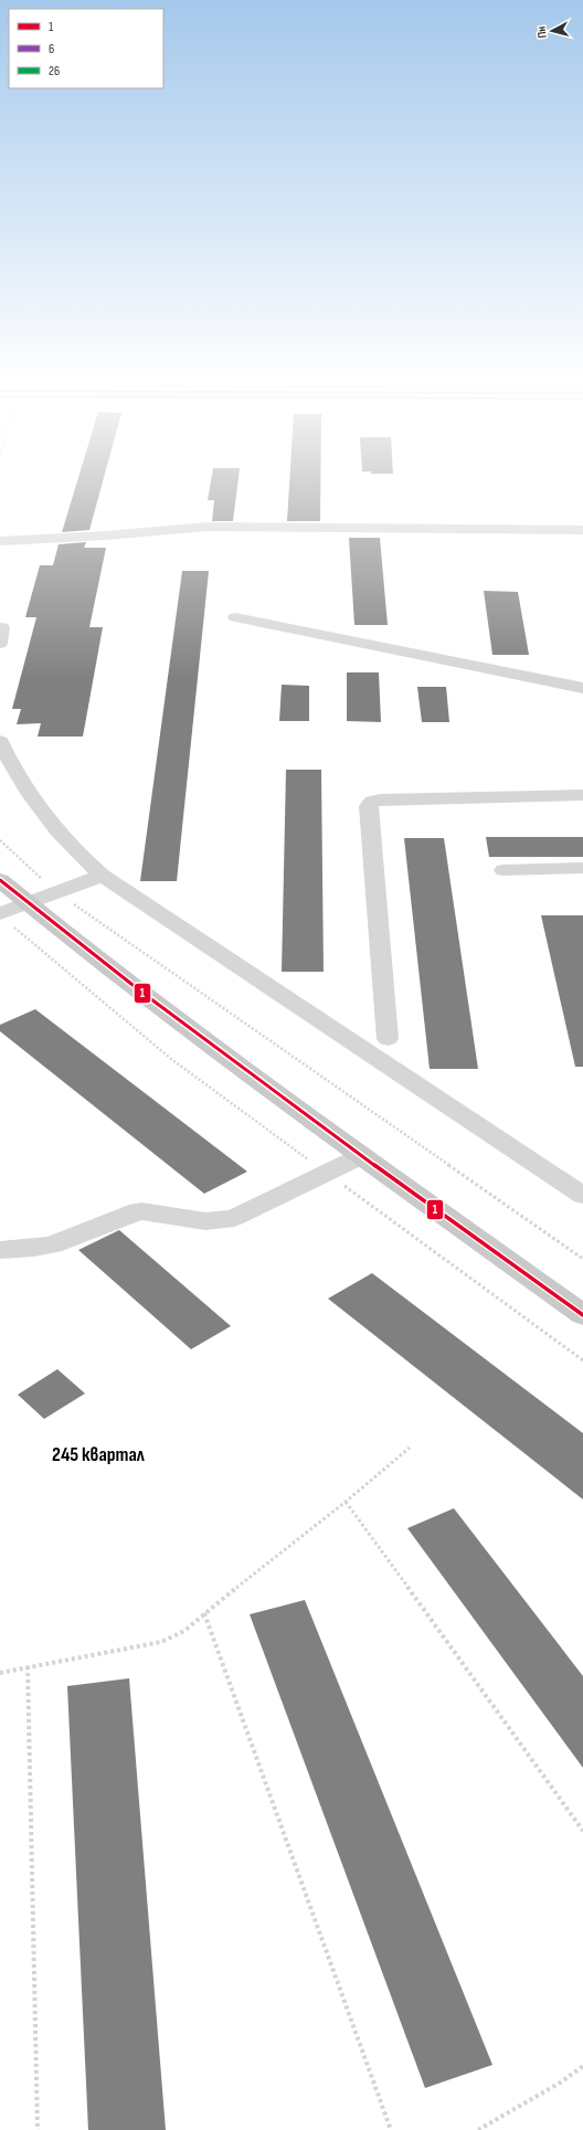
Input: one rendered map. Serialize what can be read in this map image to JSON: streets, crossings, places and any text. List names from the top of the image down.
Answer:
{
  "districts": ["245 квартал"],
  "lines": ["transit line 1"],
  "legend": ["1", "6", "26"],
  "north": "left"
}
